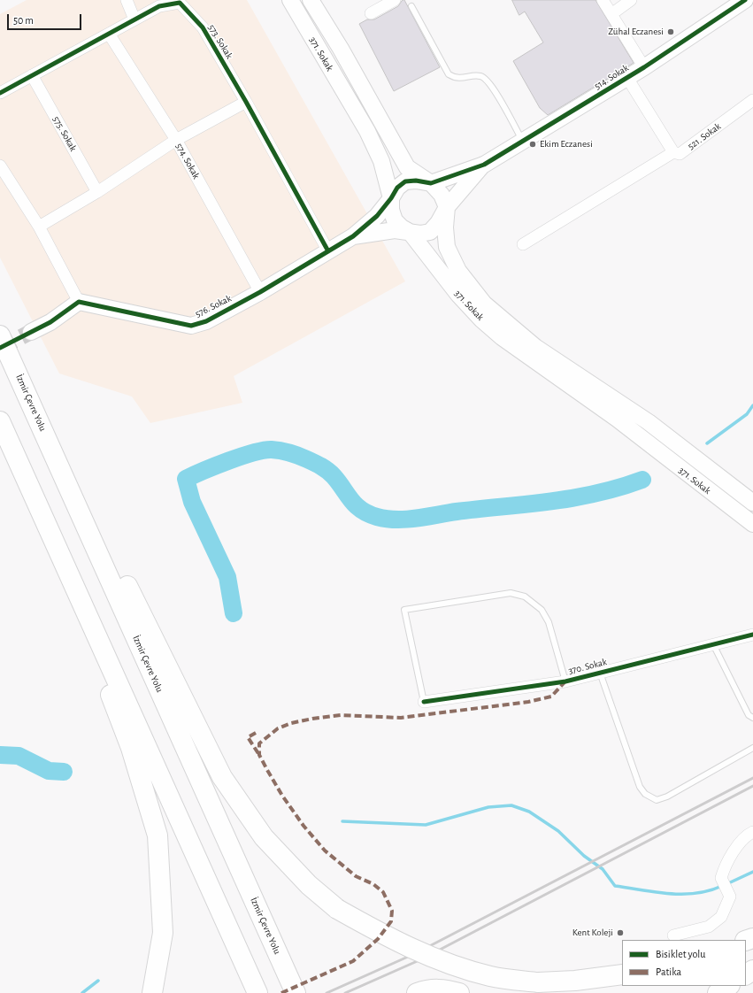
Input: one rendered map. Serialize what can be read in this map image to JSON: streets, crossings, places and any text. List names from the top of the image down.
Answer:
{
  "streets": {
    "highway": ["İzmir Çevre Yolu"],
    "main road": ["371. Sokak", "514. Sokak", "576. Sokak"],
    "street": [
      "573. Sokak",
      "575. Sokak",
      "521. Sokak",
      "574. Sokak",
      "370. Sokak"
    ]
  },
  "crossings": [
    ["573. Sokak", "575. Sokak"],
    ["573. Sokak", "574. Sokak"],
    ["573. Sokak", "576. Sokak"],
    ["574. Sokak", "576. Sokak"]
  ],
  "places": ["Zühal Eczanesi", "Ekim Eczanesi", "Kent Koleji"],
  "legend": ["Bisiklet yolu", "Patika"],
  "scale_bar": "50 m"
}
